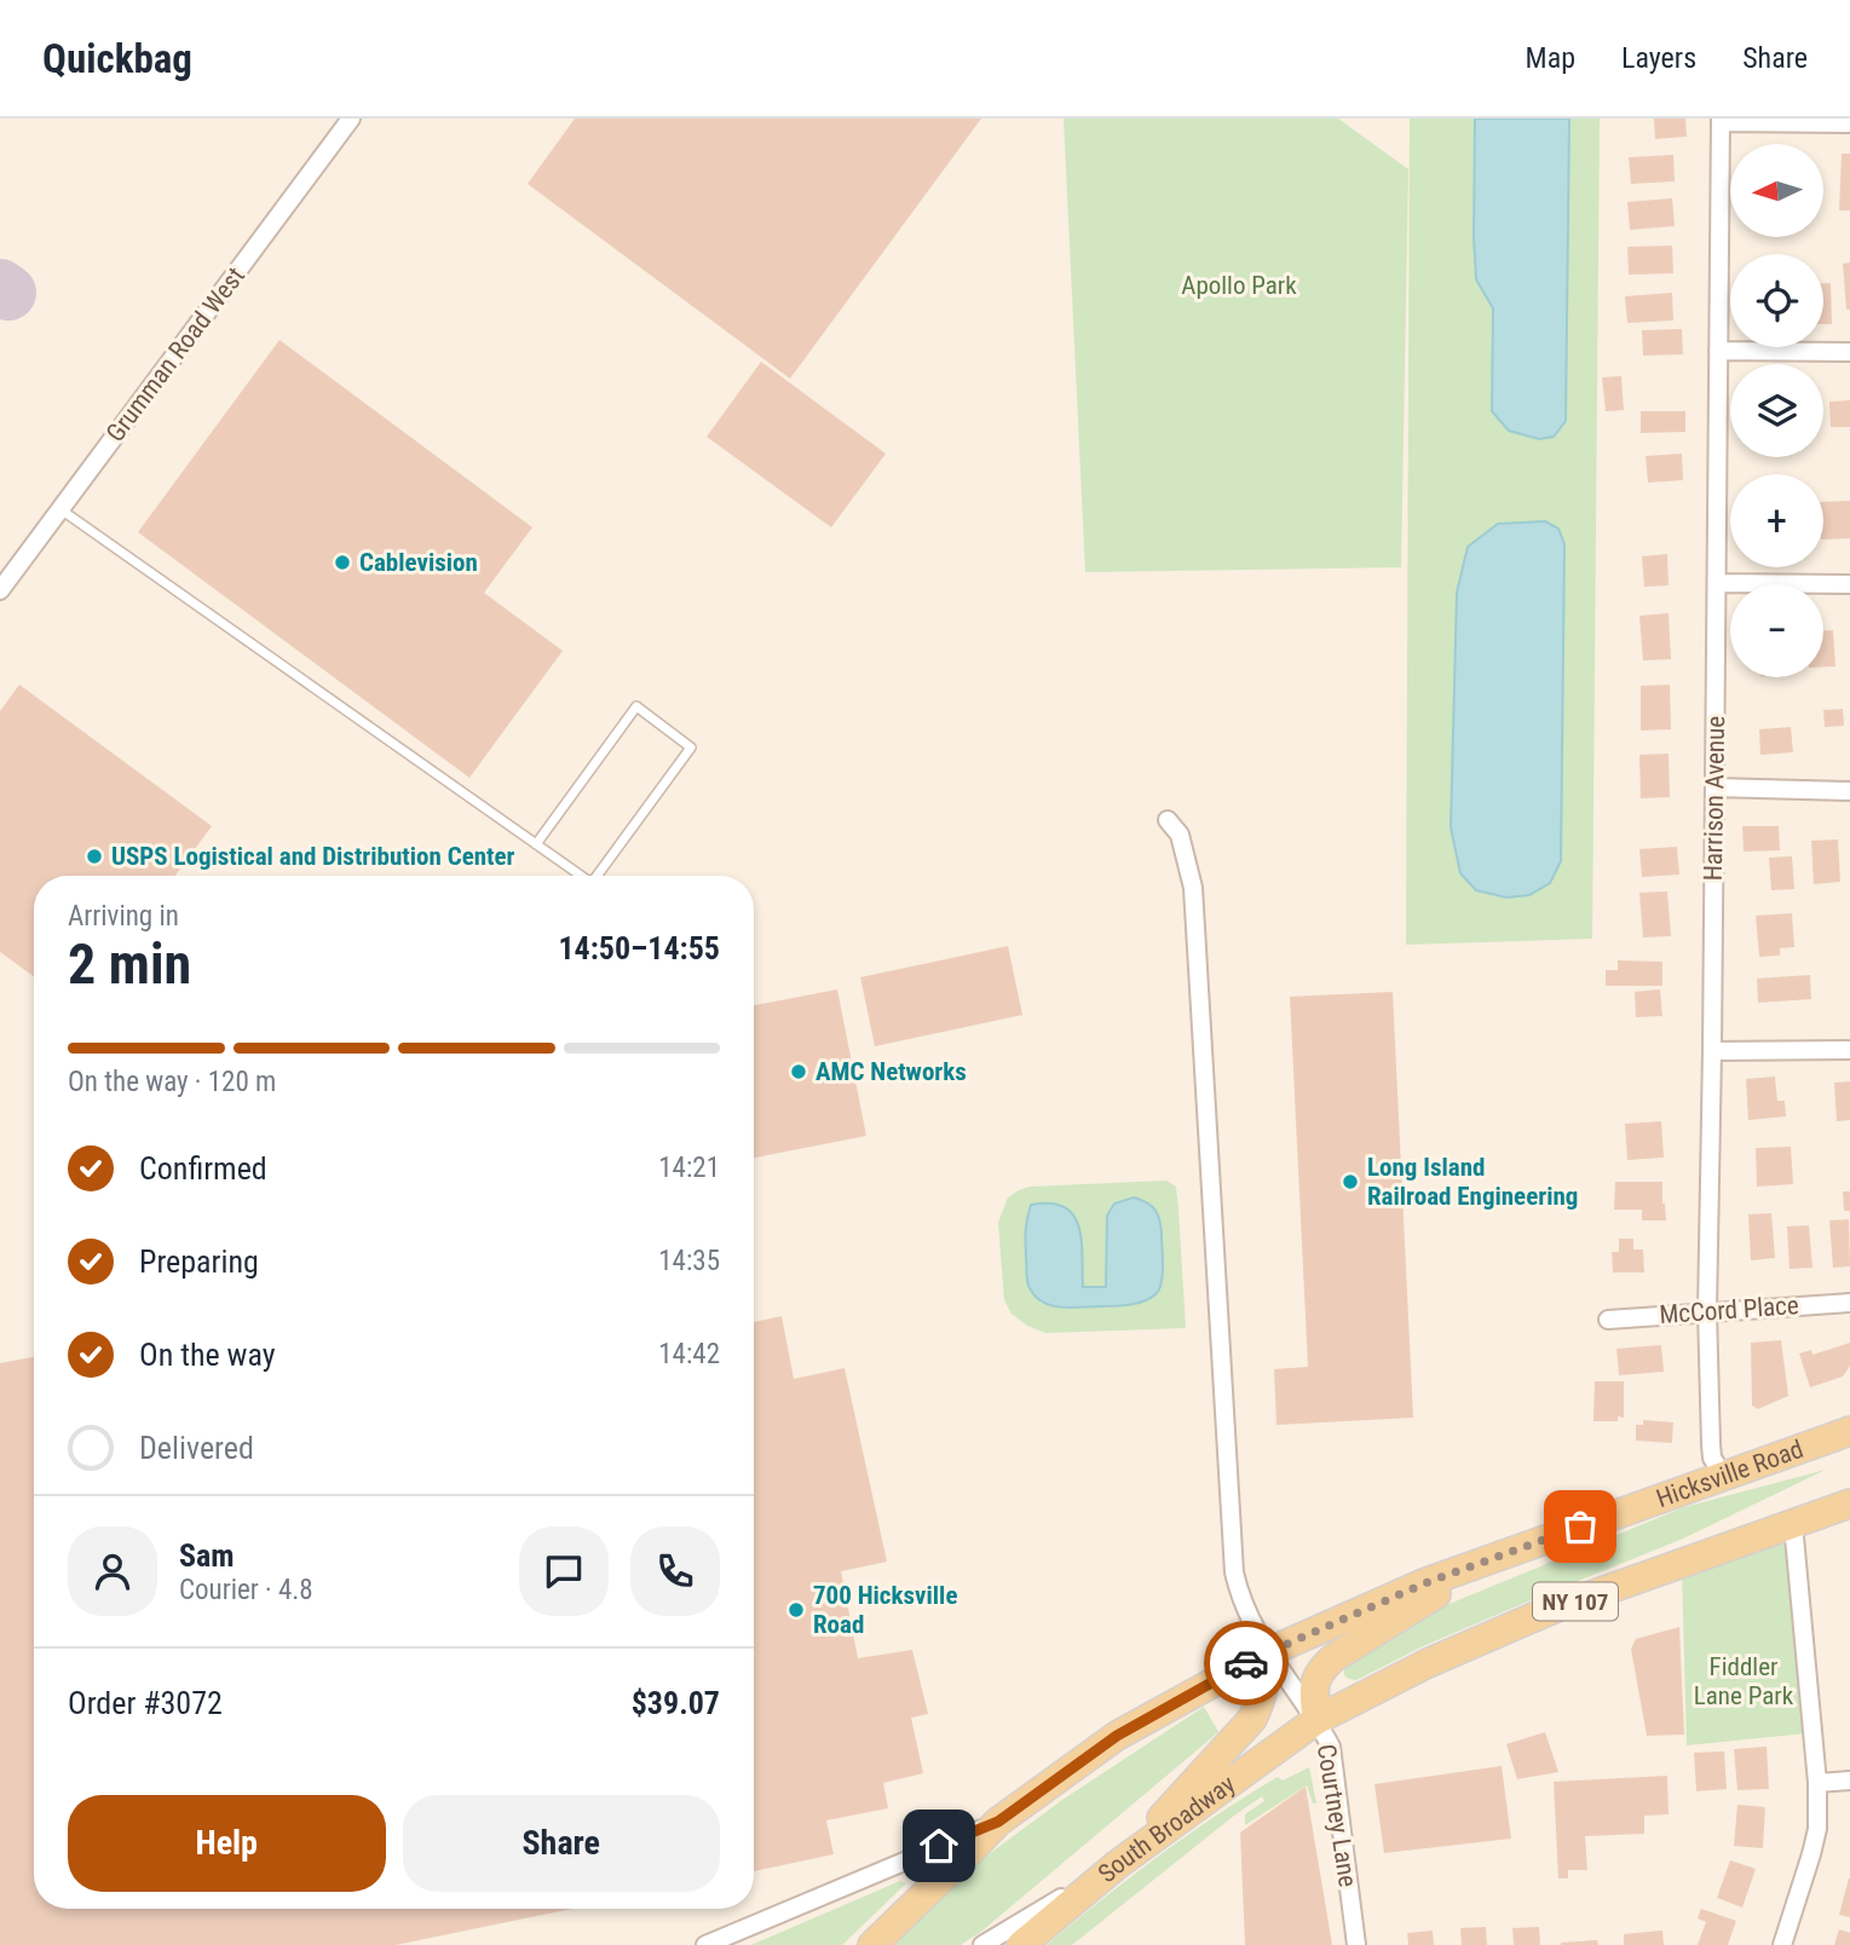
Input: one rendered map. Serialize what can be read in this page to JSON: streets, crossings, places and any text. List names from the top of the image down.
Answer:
{
  "streets": {
    "main road": ["Hicksville Road", "NY 107", "South Broadway"],
    "street": [
      "Grumman Road West",
      "Harrison Avenue",
      "McCord Place",
      "Courtney Lane"
    ]
  },
  "crossings": [
    ["Harrison Avenue", "McCord Place"],
    ["Harrison Avenue", "Hicksville Road"],
    ["Hicksville Road", "Courtney Lane"],
    ["NY 107", "Courtney Lane"],
    ["NY 107", "South Broadway"],
    ["Courtney Lane", "South Broadway"]
  ],
  "parks": ["Apollo Park", "Fiddler Lane Park"],
  "places": [
    "Cablevision",
    "USPS Logistical and Distribution Center",
    "AMC Networks",
    "Long Island Railroad Engineering",
    "700 Hicksville Road"
  ],
  "north": "left",
  "page": {
    "header": "Quickbag",
    "nav": ["Map", "Layers", "Share"],
    "map_buttons": ["+", "−"],
    "heading": ["2 min", "Arriving in", "14:50–14:55"],
    "panel": [
      "Sam",
      "Courier · 4.8",
      "Order #3072",
      "$39.07"
    ],
    "bar": "On the way · 120 m",
    "list": [
      ["Confirmed", "14:21"],
      ["Preparing", "14:35"],
      ["On the way", "14:42"],
      "Delivered"
    ],
    "buttons": ["Help", "Share"]
  }
}
